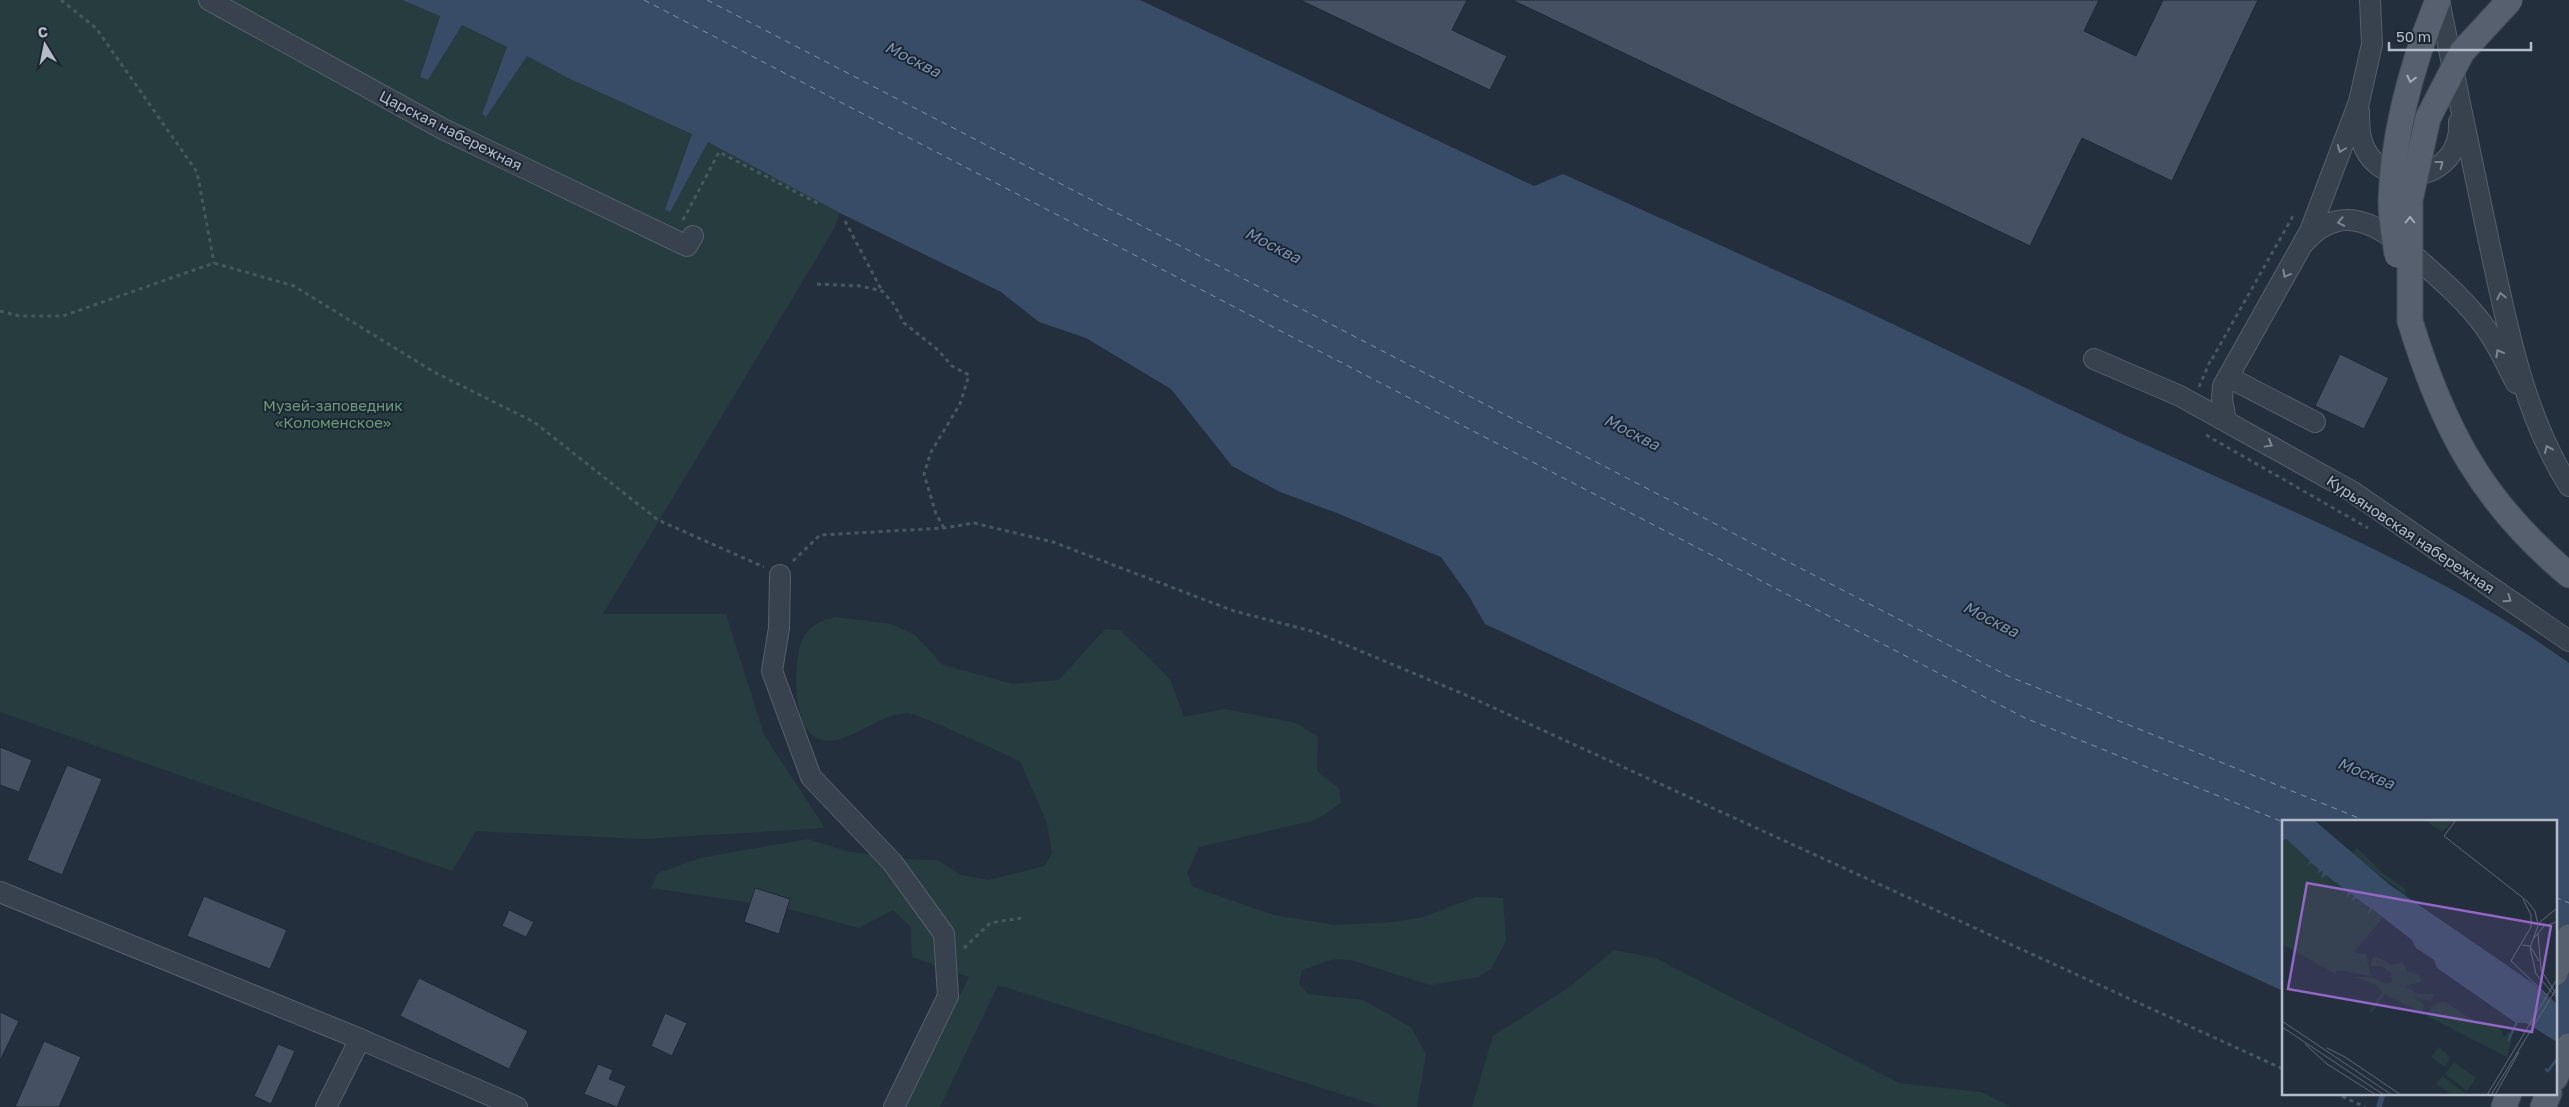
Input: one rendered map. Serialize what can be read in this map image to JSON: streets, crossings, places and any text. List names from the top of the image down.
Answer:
{
  "streets": {
    "street": ["Царская набережная", "Курьяновская набережная"]
  },
  "one_way": ["Курьяновская набережная"],
  "water": ["Москва"],
  "parks": ["Музей-заповедник «Коломенское»"],
  "scale_bar": "50 m",
  "north": "top"
}
